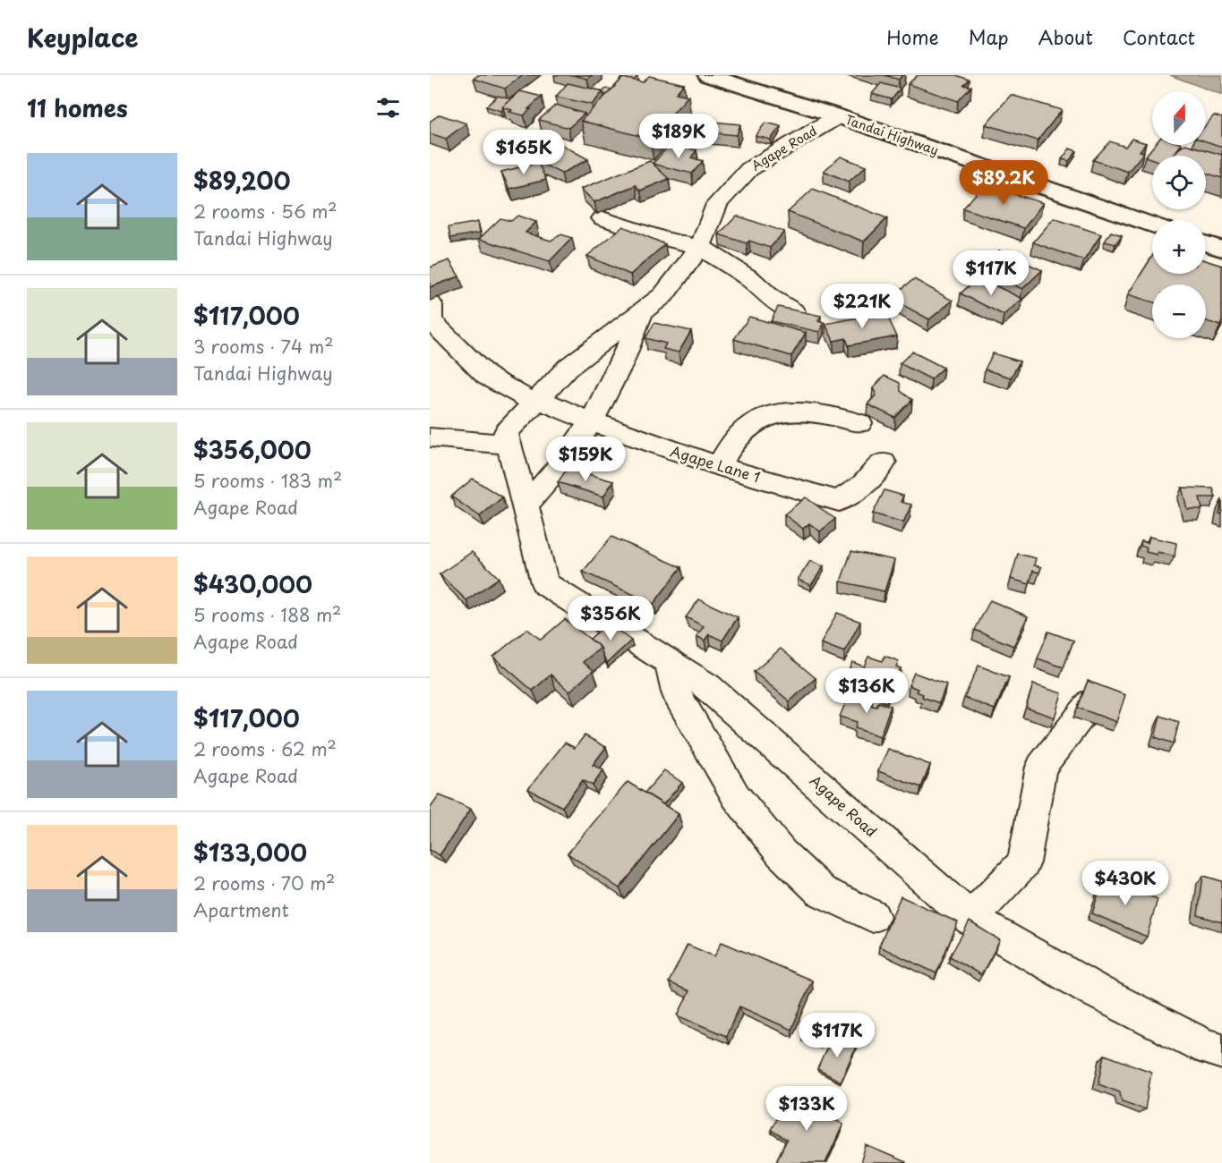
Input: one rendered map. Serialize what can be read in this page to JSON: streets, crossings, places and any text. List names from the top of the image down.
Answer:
{
  "streets": {
    "main road": ["Tandai Highway"],
    "street": ["Agape Road", "Agape Lane 1"]
  },
  "crossings": [
    ["Tandai Highway", "Agape Road"],
    ["Agape Road", "Agape Lane 1"]
  ],
  "north": "top",
  "page": {
    "header": "Keyplace",
    "nav": [
      "Home",
      "Map",
      "About",
      "Contact"
    ],
    "heading": "11 homes",
    "map_buttons": ["+", "−"],
    "price": [
      "$189K",
      "$165K",
      "$89.2K",
      "$117K",
      "$221K",
      "$159K",
      "$356K",
      "$136K",
      "$430K",
      "$117K",
      "$133K"
    ],
    "list": [
      {
        "name": "$89,200",
        "note": "2 rooms · 56 m² · Tandai Highway"
      },
      {
        "name": "$117,000",
        "note": "3 rooms · 74 m² · Tandai Highway"
      },
      {
        "name": "$356,000",
        "note": "5 rooms · 183 m² · Agape Road"
      },
      {
        "name": "$430,000",
        "note": "5 rooms · 188 m² · Agape Road"
      },
      {
        "name": "$117,000",
        "note": "2 rooms · 62 m² · Agape Road"
      },
      {
        "name": "$133,000",
        "note": "2 rooms · 70 m² · Apartment"
      }
    ]
  }
}
